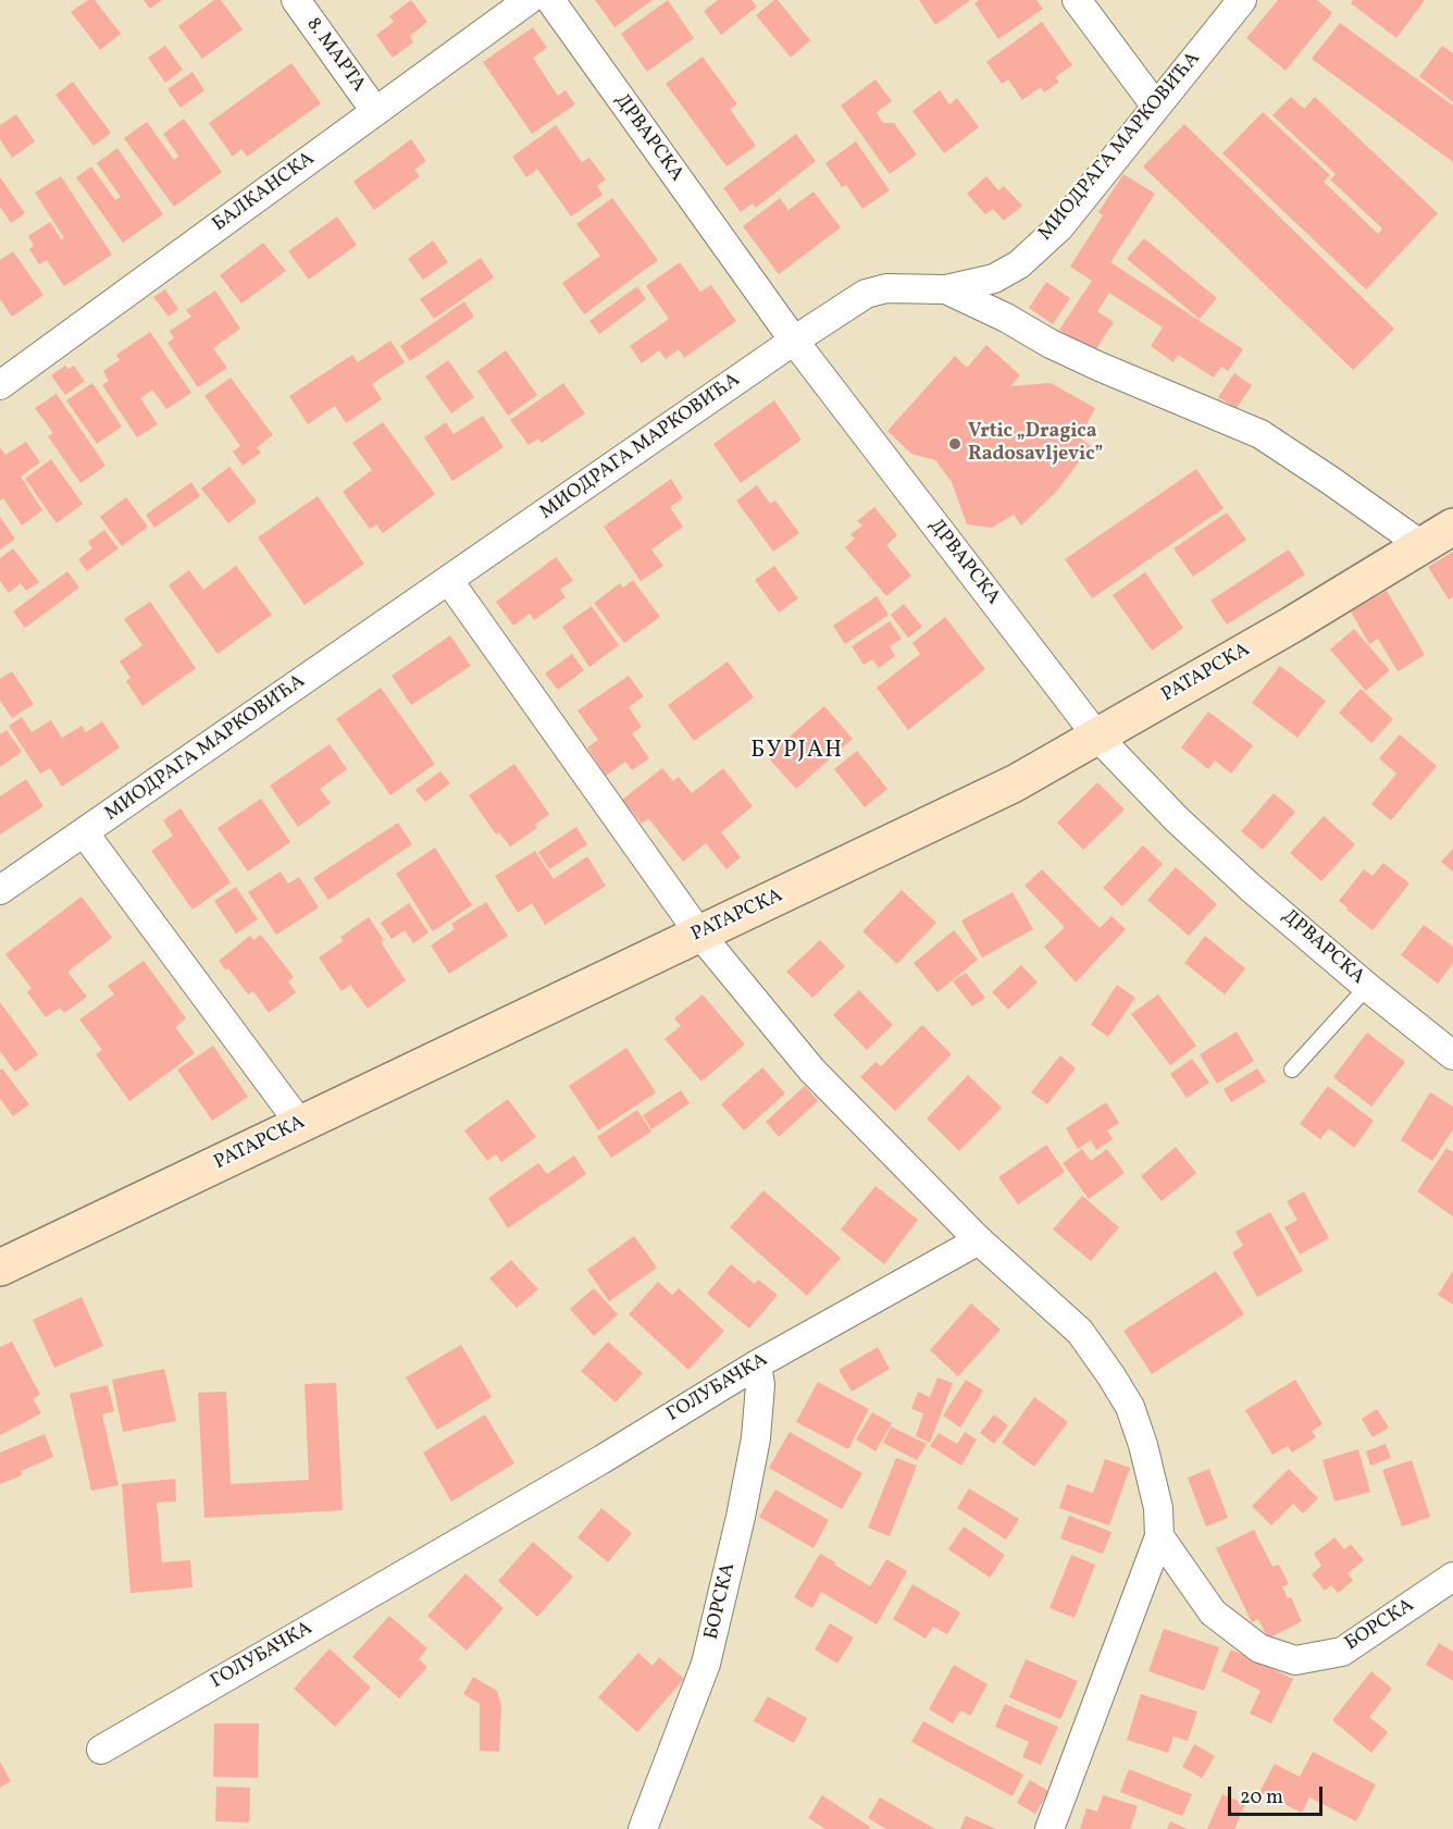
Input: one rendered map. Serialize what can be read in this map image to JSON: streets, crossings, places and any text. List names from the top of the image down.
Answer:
{
  "streets": {
    "street": [
      "8. МАРТА",
      "ДРВАРСКА",
      "МИОДРАГА МАРКОВИЋА",
      "БАЛКАНСКА",
      "РАТАРСКА",
      "ГОЛУБАЧКА",
      "БОРСКА"
    ]
  },
  "crossings": [
    ["8. МАРТА", "БАЛКАНСКА"],
    ["ДРВАРСКА", "МИОДРАГА МАРКОВИЋА"],
    ["ДРВАРСКА", "РАТАРСКА"],
    ["ГОЛУБАЧКА", "БОРСКА"]
  ],
  "districts": ["БУРЈАН"],
  "places": ["Vrtic „Dragica Radosavljevic”"],
  "scale_bar": "20 m"
}
